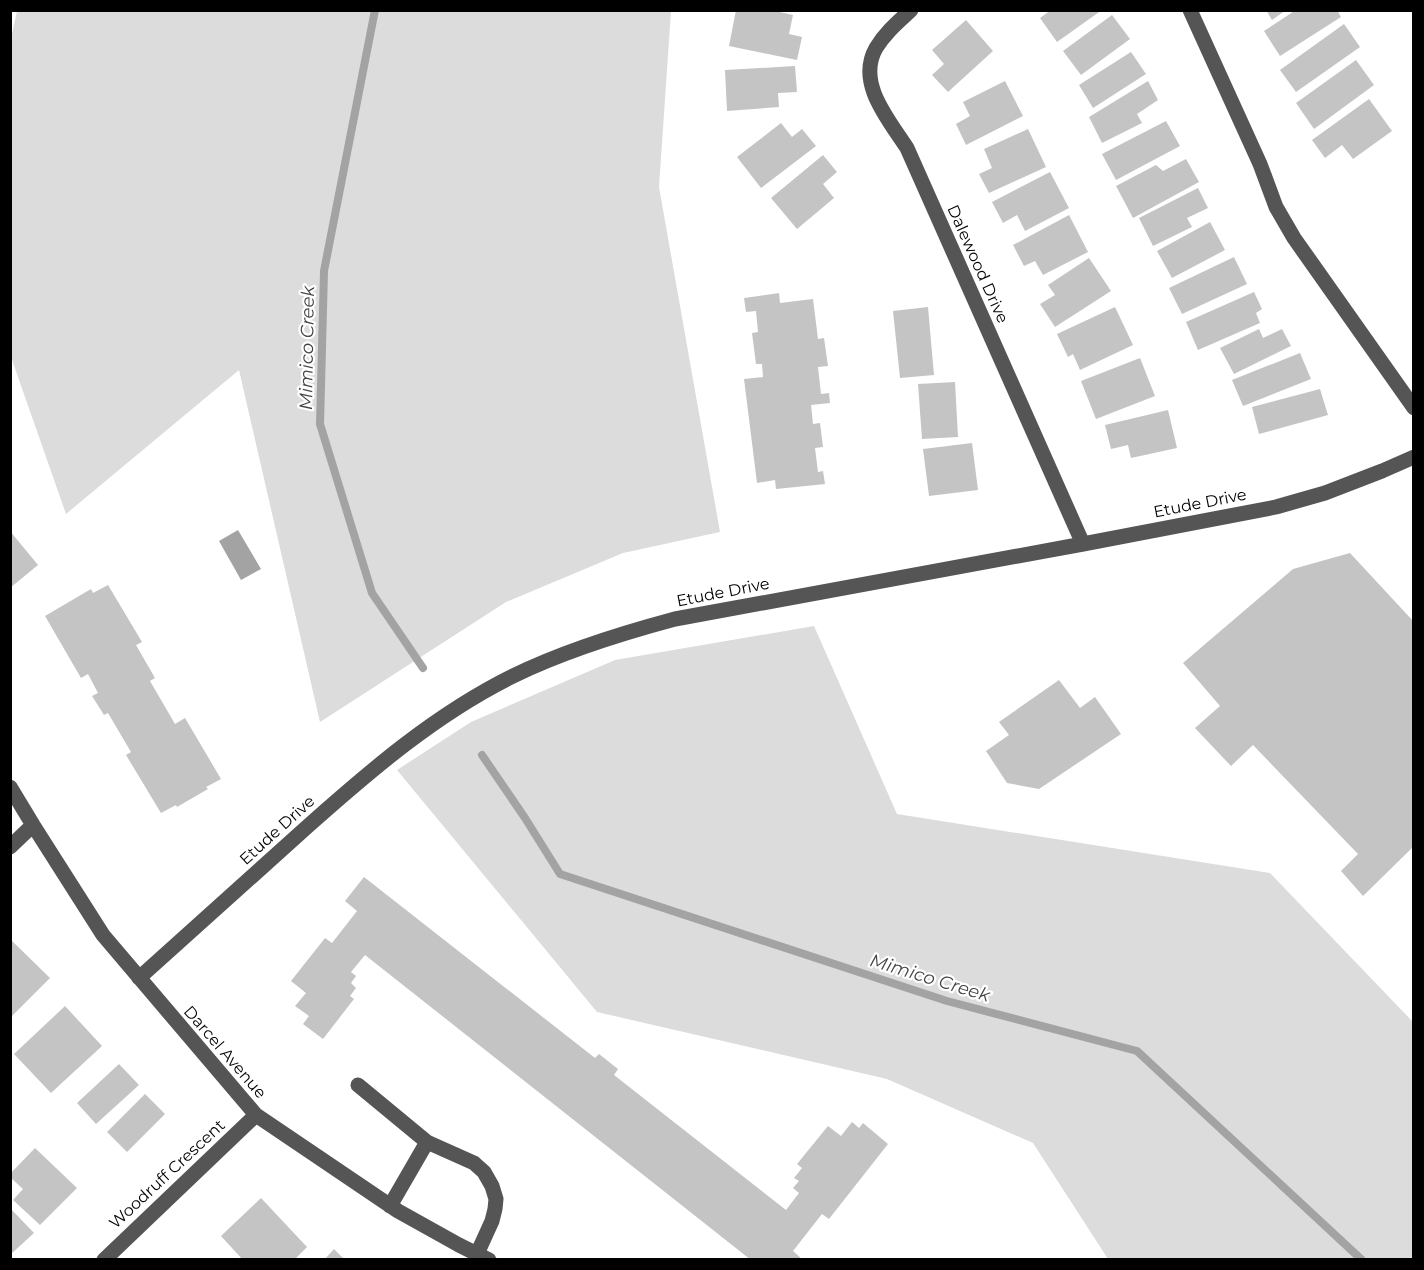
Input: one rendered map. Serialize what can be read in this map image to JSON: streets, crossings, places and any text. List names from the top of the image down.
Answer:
{
  "streets": {
    "street": [
      "Dalewood Drive",
      "Etude Drive",
      "Darcel Avenue",
      "Woodruff Crescent"
    ]
  },
  "crossings": [
    ["Dalewood Drive", "Etude Drive"],
    ["Etude Drive", "Darcel Avenue"],
    ["Darcel Avenue", "Woodruff Crescent"]
  ],
  "water": ["Mimico Creek"]
}
